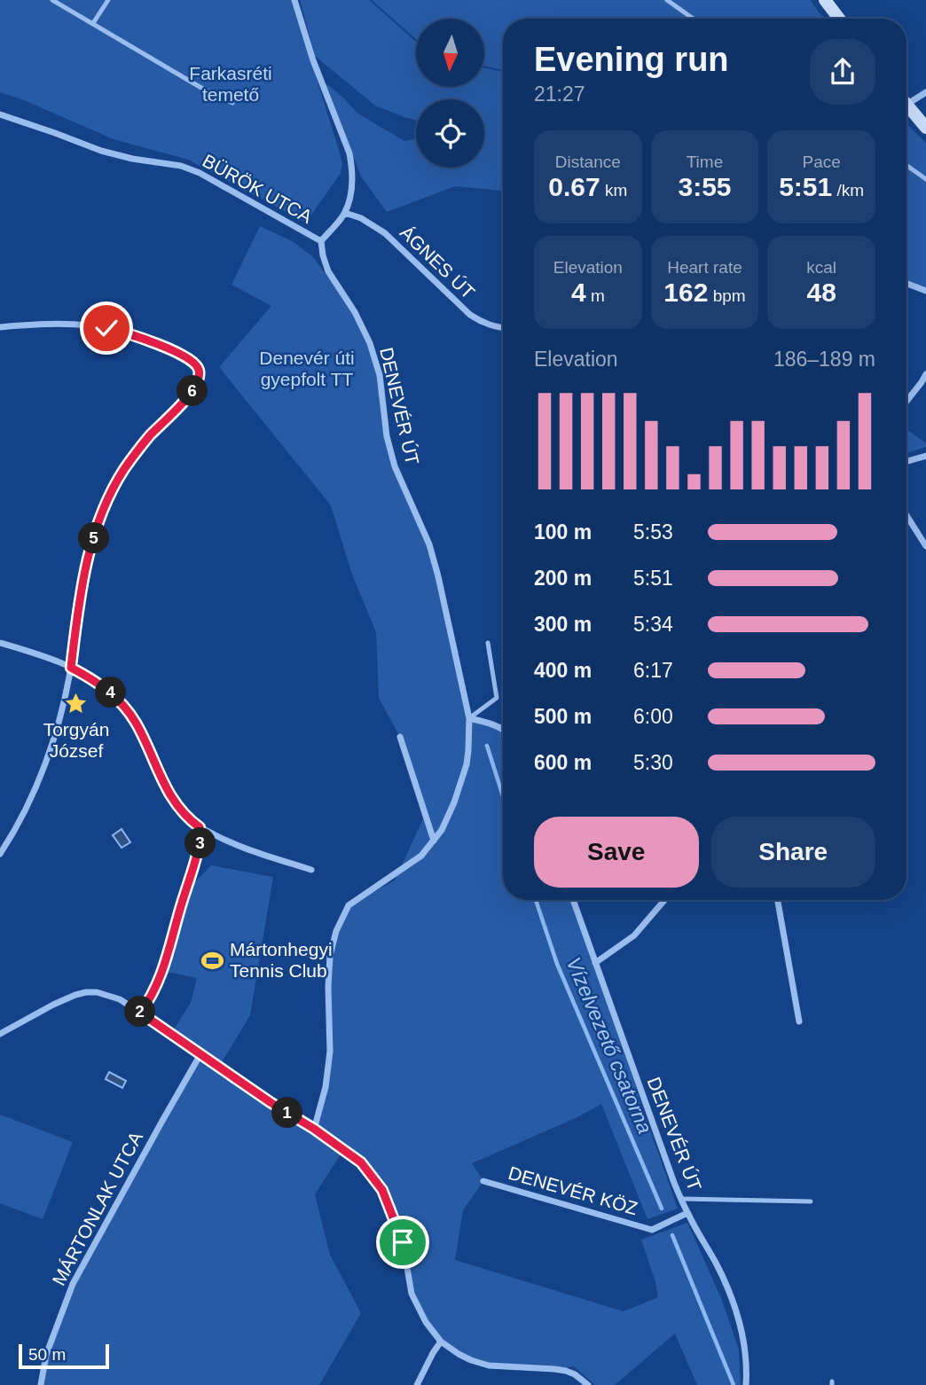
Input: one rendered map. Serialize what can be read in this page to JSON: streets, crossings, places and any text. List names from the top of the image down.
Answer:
{
  "streets": {
    "street": [
      "BÜRÖK UTCA",
      "ÁGNES ÚT",
      "DENEVÉR ÚT",
      "DENEVÉR KÖZ",
      "MÁRTONLAK UTCA"
    ]
  },
  "crossings": [
    ["BÜRÖK UTCA", "DENEVÉR ÚT"],
    ["DENEVÉR ÚT", "DENEVÉR KÖZ"]
  ],
  "water": ["Vízelvezető csatorna"],
  "parks": ["Farkasréti temető", "Denevér úti gyepfolt TT"],
  "places": {
    "place": ["Torgyán József"],
    "sports": ["Mártonhegyi Tennis Club"]
  },
  "scale_bar": "50 m",
  "north": "bottom",
  "page": {
    "heading": ["Evening run", "21:27"],
    "stats": [
      ["Distance", "0.67 km"],
      ["Time", "3:55"],
      ["Pace", "5:51 /km"],
      ["Elevation", "4 m"],
      ["Heart rate", "162 bpm"],
      ["kcal", "48"]
    ],
    "chart": ["Elevation", "186–189 m"],
    "pins": [
      "6",
      "5",
      "4",
      "3",
      "2",
      "1"
    ],
    "list": [
      {
        "name": "100 m",
        "note": "5:53"
      },
      {
        "name": "200 m",
        "note": "5:51"
      },
      {
        "name": "300 m",
        "note": "5:34"
      },
      {
        "name": "400 m",
        "note": "6:17"
      },
      {
        "name": "500 m",
        "note": "6:00"
      },
      {
        "name": "600 m",
        "note": "5:30"
      }
    ],
    "buttons": ["Save", "Share"],
    "scale": "50 m"
  }
}
